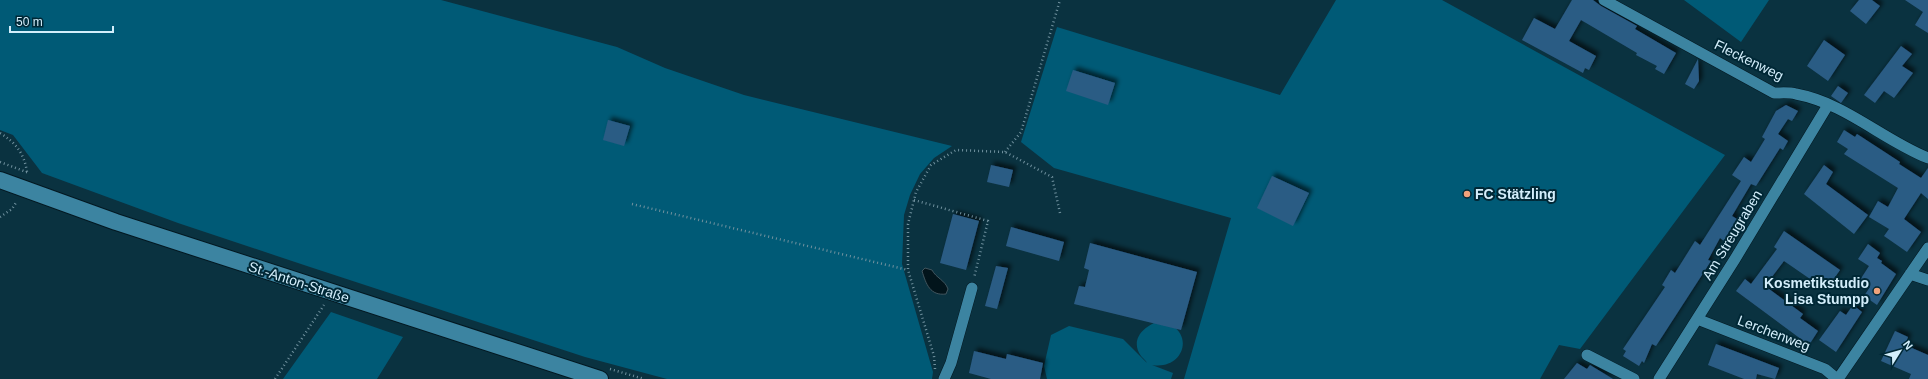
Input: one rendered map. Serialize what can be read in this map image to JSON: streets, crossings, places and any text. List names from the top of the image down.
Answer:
{
  "streets": {
    "street": [
      "Fleckenweg",
      "Am Streugraben",
      "St.-Anton-Straße",
      "Lerchenweg"
    ]
  },
  "crossings": [
    ["Fleckenweg", "Am Streugraben"],
    ["Am Streugraben", "Lerchenweg"]
  ],
  "places": ["FC Stätzling", "Kosmetikstudio Lisa Stumpp"],
  "scale_bar": "50 m",
  "north": "top right"
}
